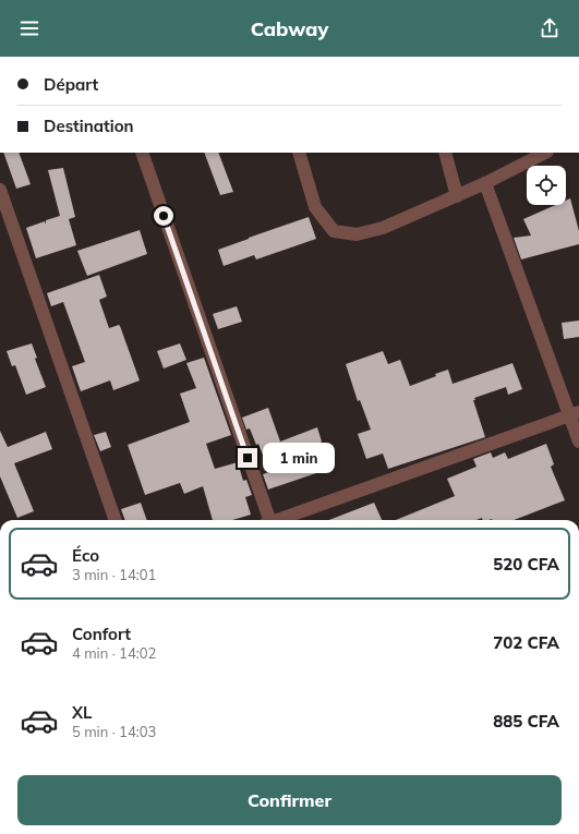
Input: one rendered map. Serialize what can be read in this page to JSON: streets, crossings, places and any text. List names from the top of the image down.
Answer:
{
  "page": {
    "header": "Cabway",
    "banner": ["Départ", "Destination"],
    "bubble": "1 min",
    "list": [
      {
        "name": "Éco",
        "note": "3 min · 14:01",
        "value": "520 CFA"
      },
      {
        "name": "Confort",
        "note": "4 min · 14:02",
        "value": "702 CFA"
      },
      {
        "name": "XL",
        "note": "5 min · 14:03",
        "value": "885 CFA"
      }
    ],
    "buttons": "Confirmer"
  }
}
